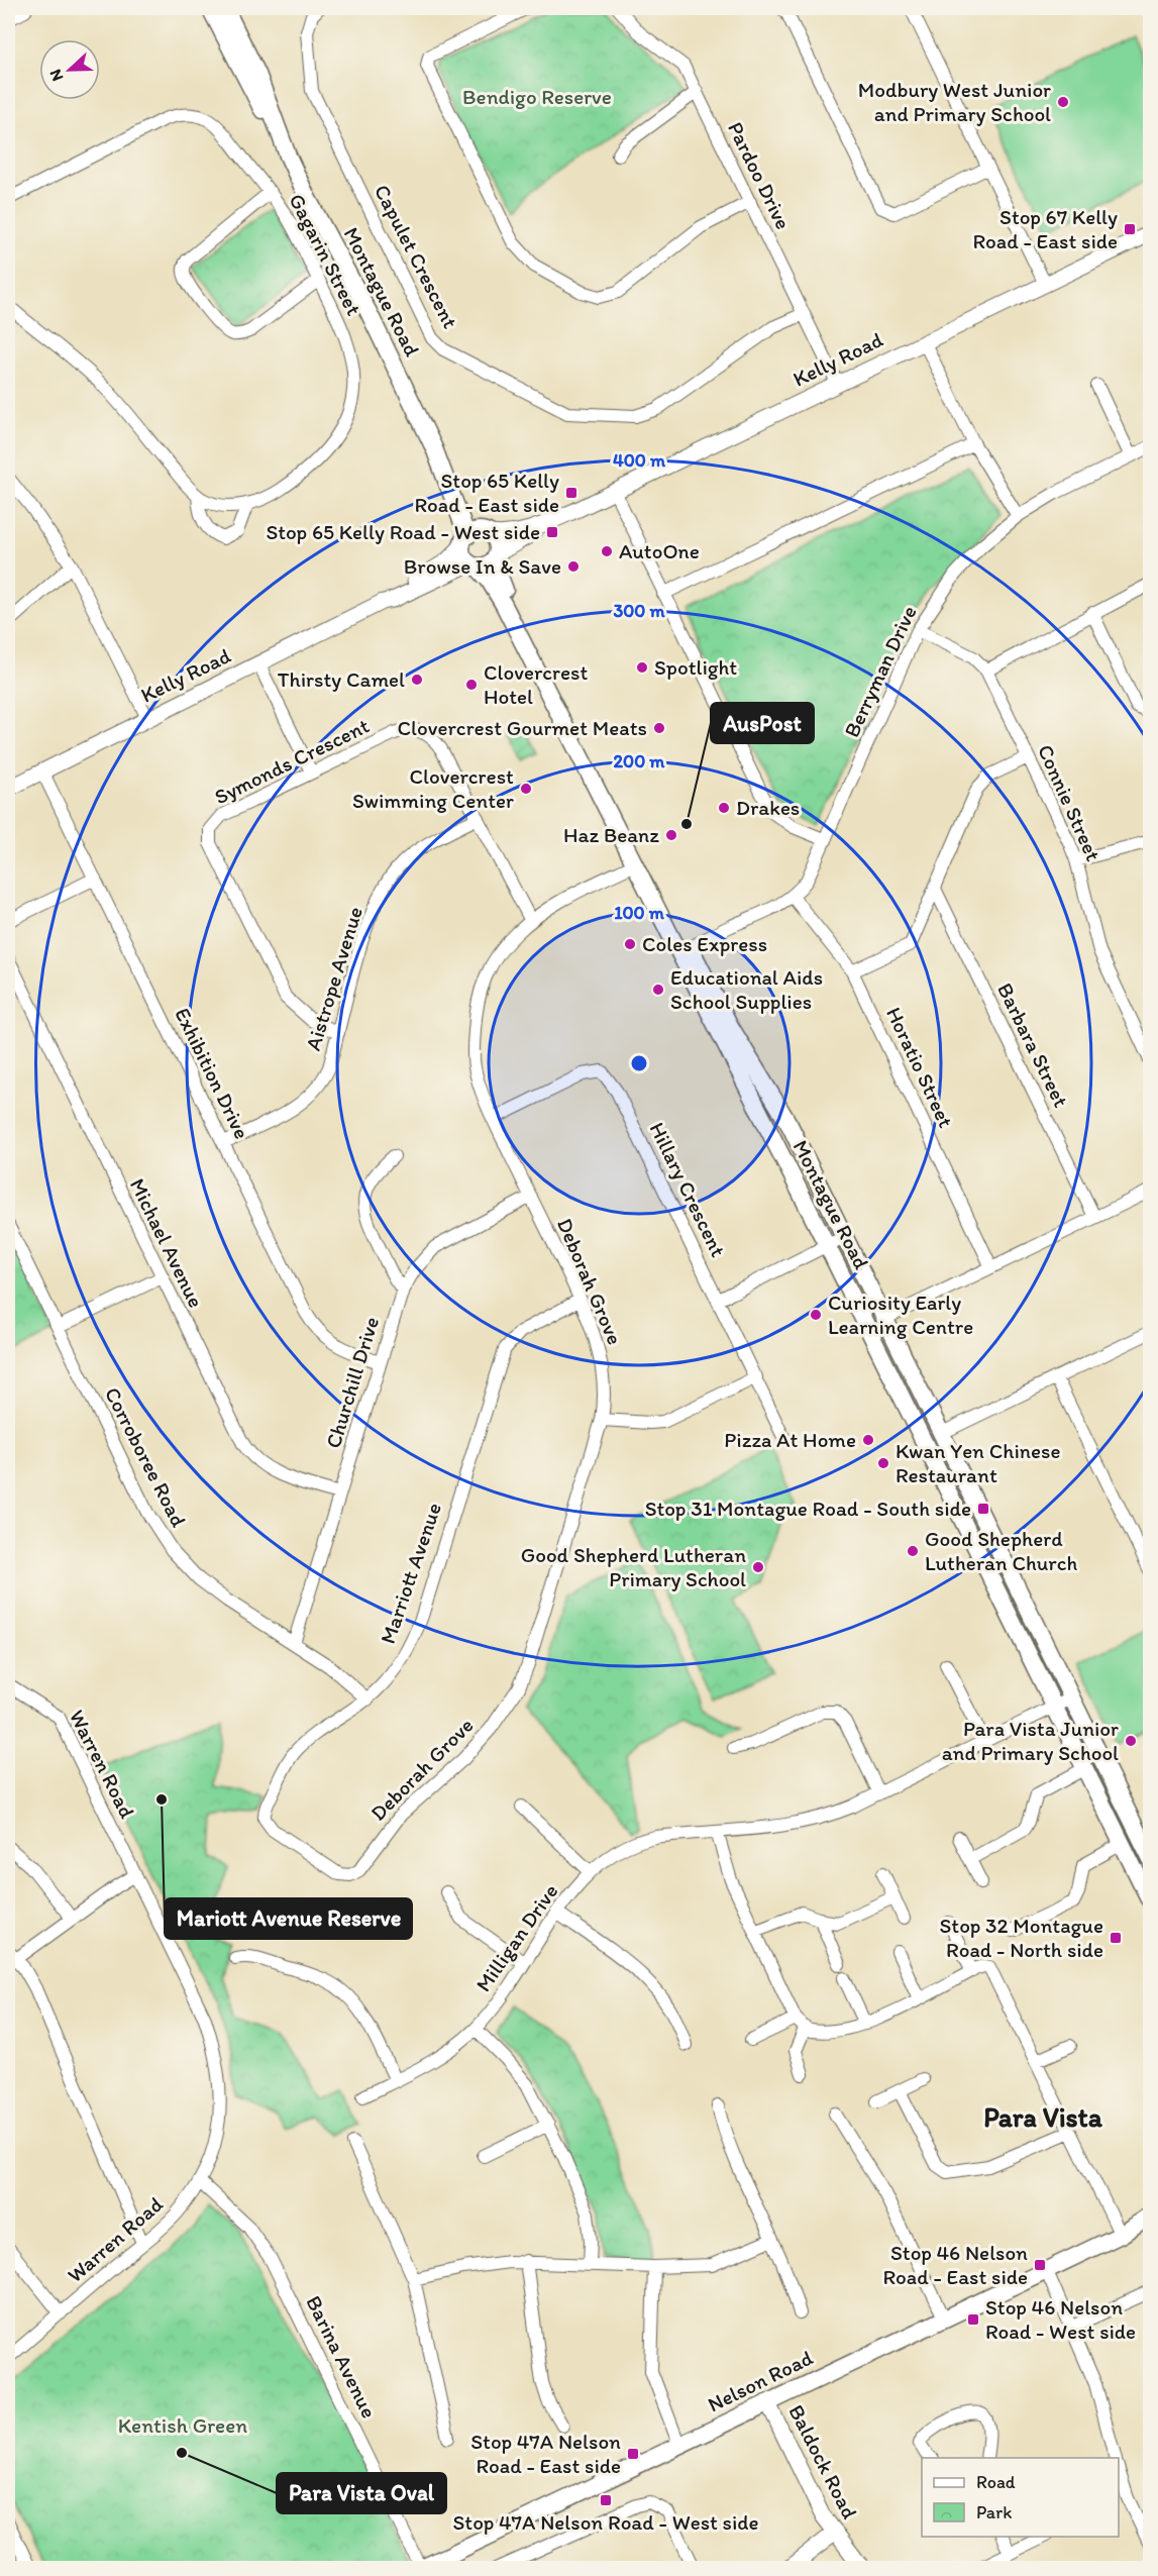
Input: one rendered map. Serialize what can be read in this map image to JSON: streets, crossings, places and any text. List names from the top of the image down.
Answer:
{
  "streets": {
    "main road": ["Montague Road", "Nelson Road"],
    "street": [
      "Pardoo Drive",
      "Gagarin Street",
      "Capulet Crescent",
      "Kelly Road",
      "Berryman Drive",
      "Symonds Crescent",
      "Connie Street",
      "Aistrope Avenue",
      "Barbara Street",
      "Horatio Street",
      "Exhibition Drive",
      "Hillary Crescent",
      "Michael Avenue",
      "Deborah Grove",
      "Churchill Drive",
      "Corroboree Road",
      "Marriott Avenue",
      "Warren Road",
      "Milligan Drive",
      "Barina Avenue",
      "Baldock Road"
    ]
  },
  "crossings": [
    ["Pardoo Drive", "Capulet Crescent"],
    ["Pardoo Drive", "Kelly Road"],
    ["Montague Road", "Kelly Road"],
    ["Montague Road", "Berryman Drive"],
    ["Montague Road", "Deborah Grove"],
    ["Montague Road", "Milligan Drive"],
    ["Kelly Road", "Exhibition Drive"],
    ["Berryman Drive", "Connie Street"],
    ["Berryman Drive", "Horatio Street"],
    ["Symonds Crescent", "Aistrope Avenue"],
    ["Symonds Crescent", "Deborah Grove"],
    ["Aistrope Avenue", "Exhibition Drive"],
    ["Exhibition Drive", "Churchill Drive"],
    ["Hillary Crescent", "Deborah Grove"],
    ["Michael Avenue", "Churchill Drive"],
    ["Deborah Grove", "Churchill Drive"],
    ["Deborah Grove", "Marriott Avenue"],
    ["Churchill Drive", "Corroboree Road"],
    ["Corroboree Road", "Marriott Avenue"],
    ["Warren Road", "Barina Avenue"],
    ["Barina Avenue", "Nelson Road"],
    ["Nelson Road", "Baldock Road"]
  ],
  "districts": ["Para Vista"],
  "parks": ["Bendigo Reserve", "Kentish Green"],
  "places": {
    "other": [
      "Modbury West Junior and Primary School",
      "AutoOne",
      "Browse In & Save",
      "Spotlight",
      "Thirsty Camel",
      "Clovercrest Hotel",
      "Clovercrest Gourmet Meats",
      "Clovercrest Swimming Center",
      "Drakes",
      "AusPost",
      "Haz Beanz",
      "Coles Express",
      "Educational Aids School Supplies",
      "Curiosity Early Learning Centre",
      "Pizza At Home",
      "Kwan Yen Chinese Restaurant",
      "Good Shepherd Lutheran Church",
      "Good Shepherd Lutheran Primary School",
      "Para Vista Junior and Primary School",
      "Mariott Avenue Reserve",
      "Para Vista Oval"
    ],
    "transit": [
      "Stop 67 Kelly Road - East side",
      "Stop 65 Kelly Road - East side",
      "Stop 65 Kelly Road - West side",
      "Stop 31 Montague Road - South side",
      "Stop 32 Montague Road - North side",
      "Stop 46 Nelson Road - East side",
      "Stop 46 Nelson Road - West side",
      "Stop 47A Nelson Road - East side",
      "Stop 47A Nelson Road - West side"
    ]
  },
  "legend": ["Road", "Park"],
  "north": "left",
  "rings": [
    "400 m",
    "300 m",
    "200 m",
    "100 m"
  ]
}
